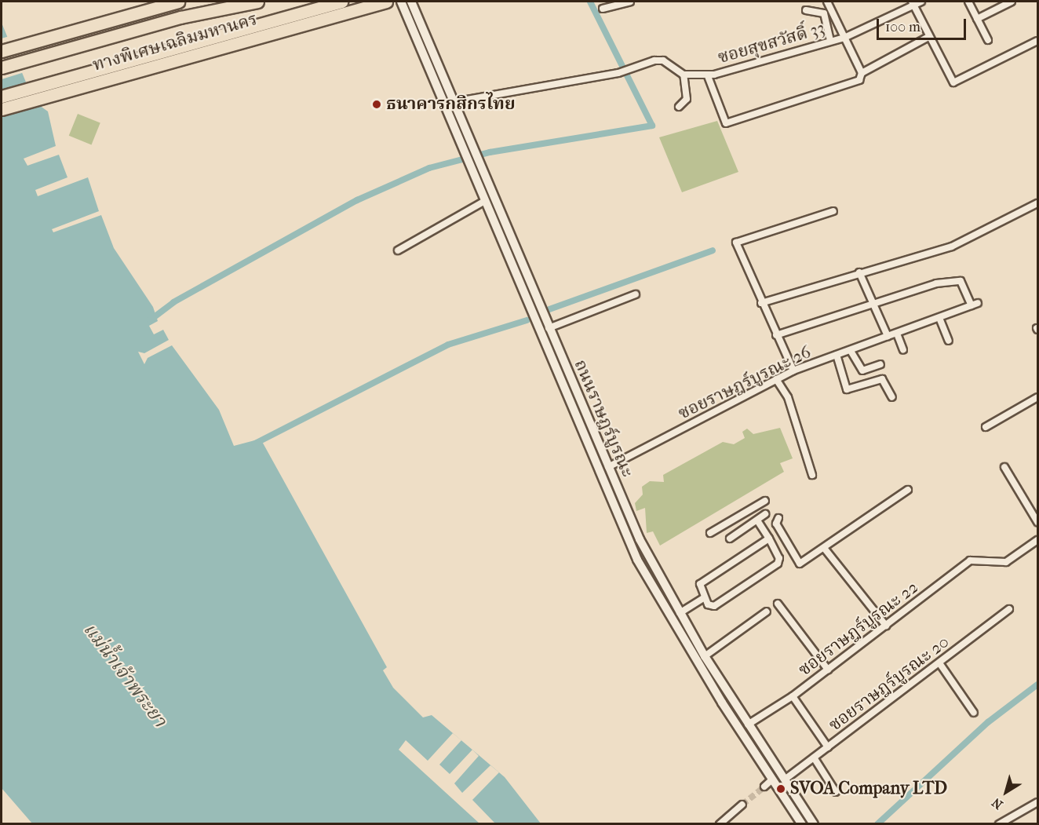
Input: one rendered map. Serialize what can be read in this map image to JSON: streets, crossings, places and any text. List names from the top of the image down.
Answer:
{
  "streets": {
    "highway": ["ทางพิเศษเฉลิมมหานคร"],
    "main road": ["ถนนราษฎร์บูรณะ"],
    "street": [
      "ซอยสุขสวัสดิ์ 33",
      "ซอยราษฎร์บูรณะ 26",
      "ซอยราษฎร์บูรณะ 22",
      "ซอยราษฎร์บูรณะ 20"
    ]
  },
  "crossings": [
    ["ซอยสุขสวัสดิ์ 33", "ถนนราษฎร์บูรณะ"],
    ["ซอยราษฎร์บูรณะ 26", "ถนนราษฎร์บูรณะ"],
    ["ถนนราษฎร์บูรณะ", "ซอยราษฎร์บูรณะ 22"],
    ["ถนนราษฎร์บูรณะ", "ซอยราษฎร์บูรณะ 20"]
  ],
  "water": ["แม่น้ำเจ้าพระยา"],
  "places": ["ธนาคารกสิกรไทย", "SVOA Company LTD"],
  "scale_bar": "100 m",
  "north": "bottom left"
}
